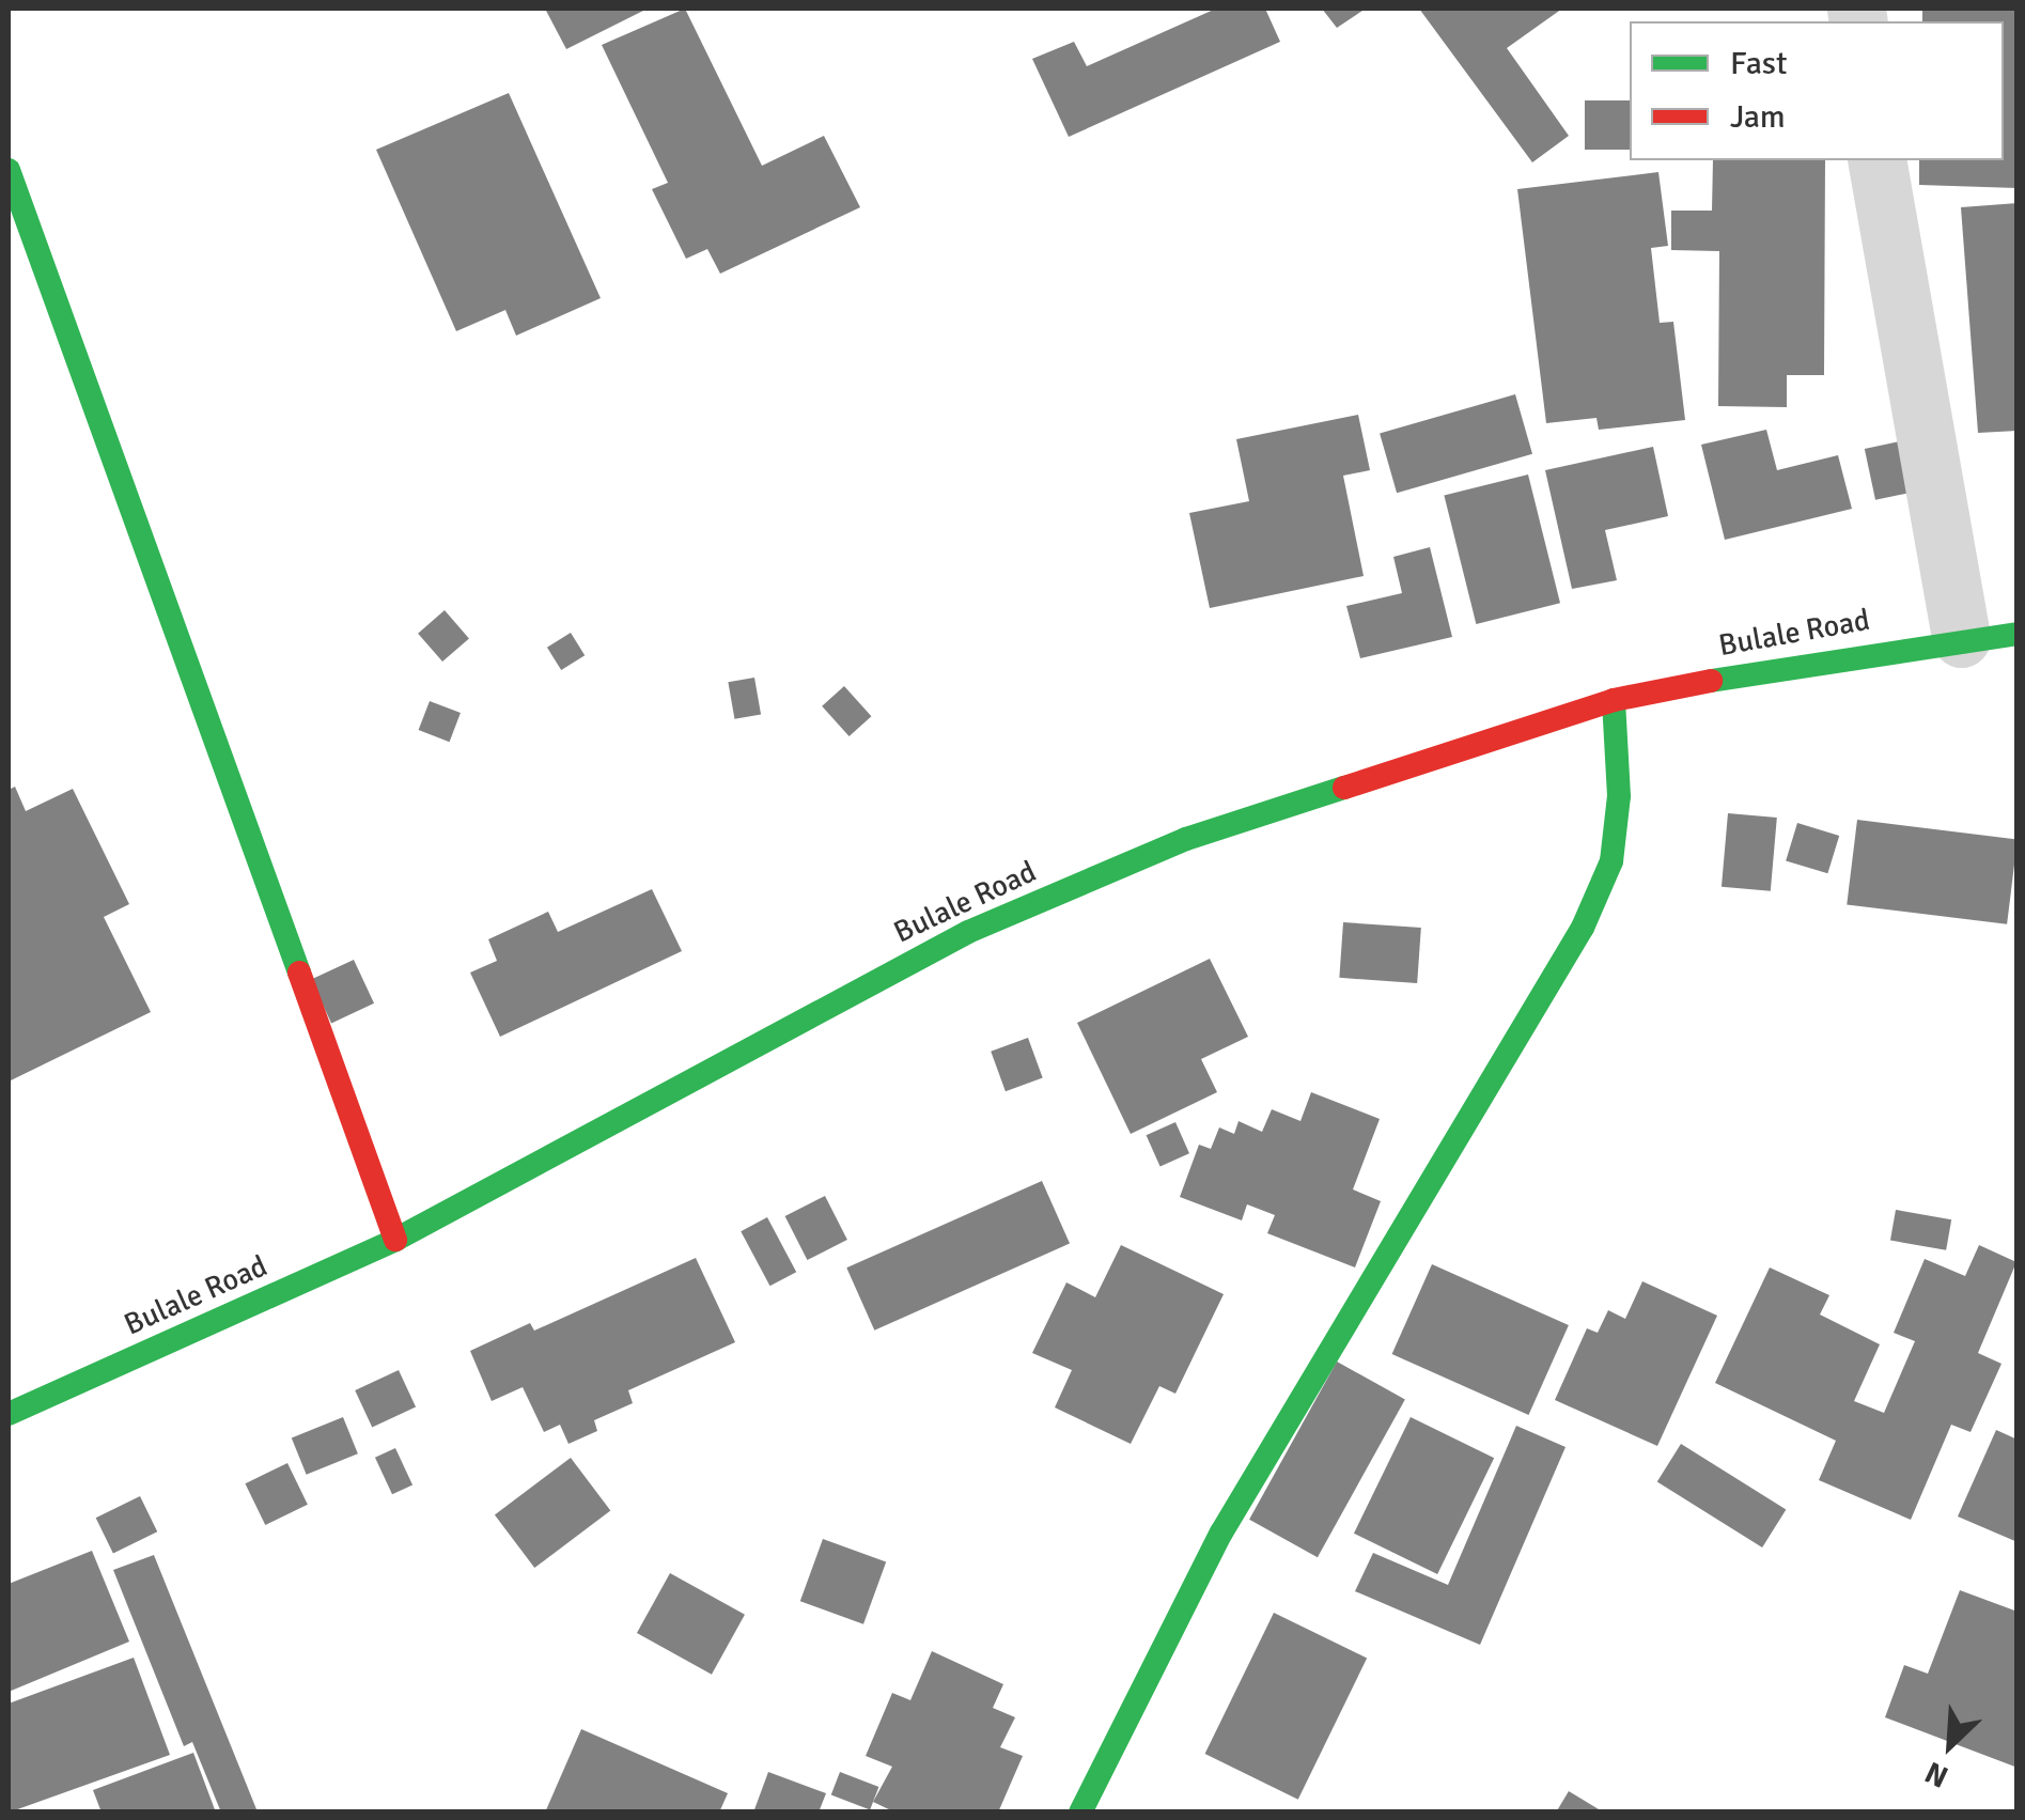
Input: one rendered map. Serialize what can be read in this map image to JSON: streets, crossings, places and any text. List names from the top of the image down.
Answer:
{
  "streets": {
    "street": ["Bulale Road"]
  },
  "legend": ["Fast", "Jam"],
  "north": "bottom left"
}
